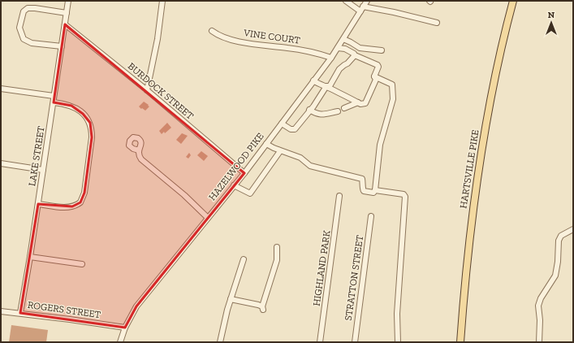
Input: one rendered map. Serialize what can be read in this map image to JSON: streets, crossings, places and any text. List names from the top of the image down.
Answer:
{
  "streets": {
    "main road": ["HARTSVILLE PIKE"],
    "street": [
      "VINE COURT",
      "BURDOCK STREET",
      "LAKE STREET",
      "HAZELWOOD PIKE",
      "HIGHLAND PARK",
      "STRATTON STREET",
      "ROGERS STREET"
    ]
  },
  "crossings": [
    ["VINE COURT", "HAZELWOOD PIKE"],
    ["BURDOCK STREET", "LAKE STREET"],
    ["BURDOCK STREET", "HAZELWOOD PIKE"],
    ["LAKE STREET", "ROGERS STREET"],
    ["HAZELWOOD PIKE", "ROGERS STREET"]
  ],
  "north": "top"
}
